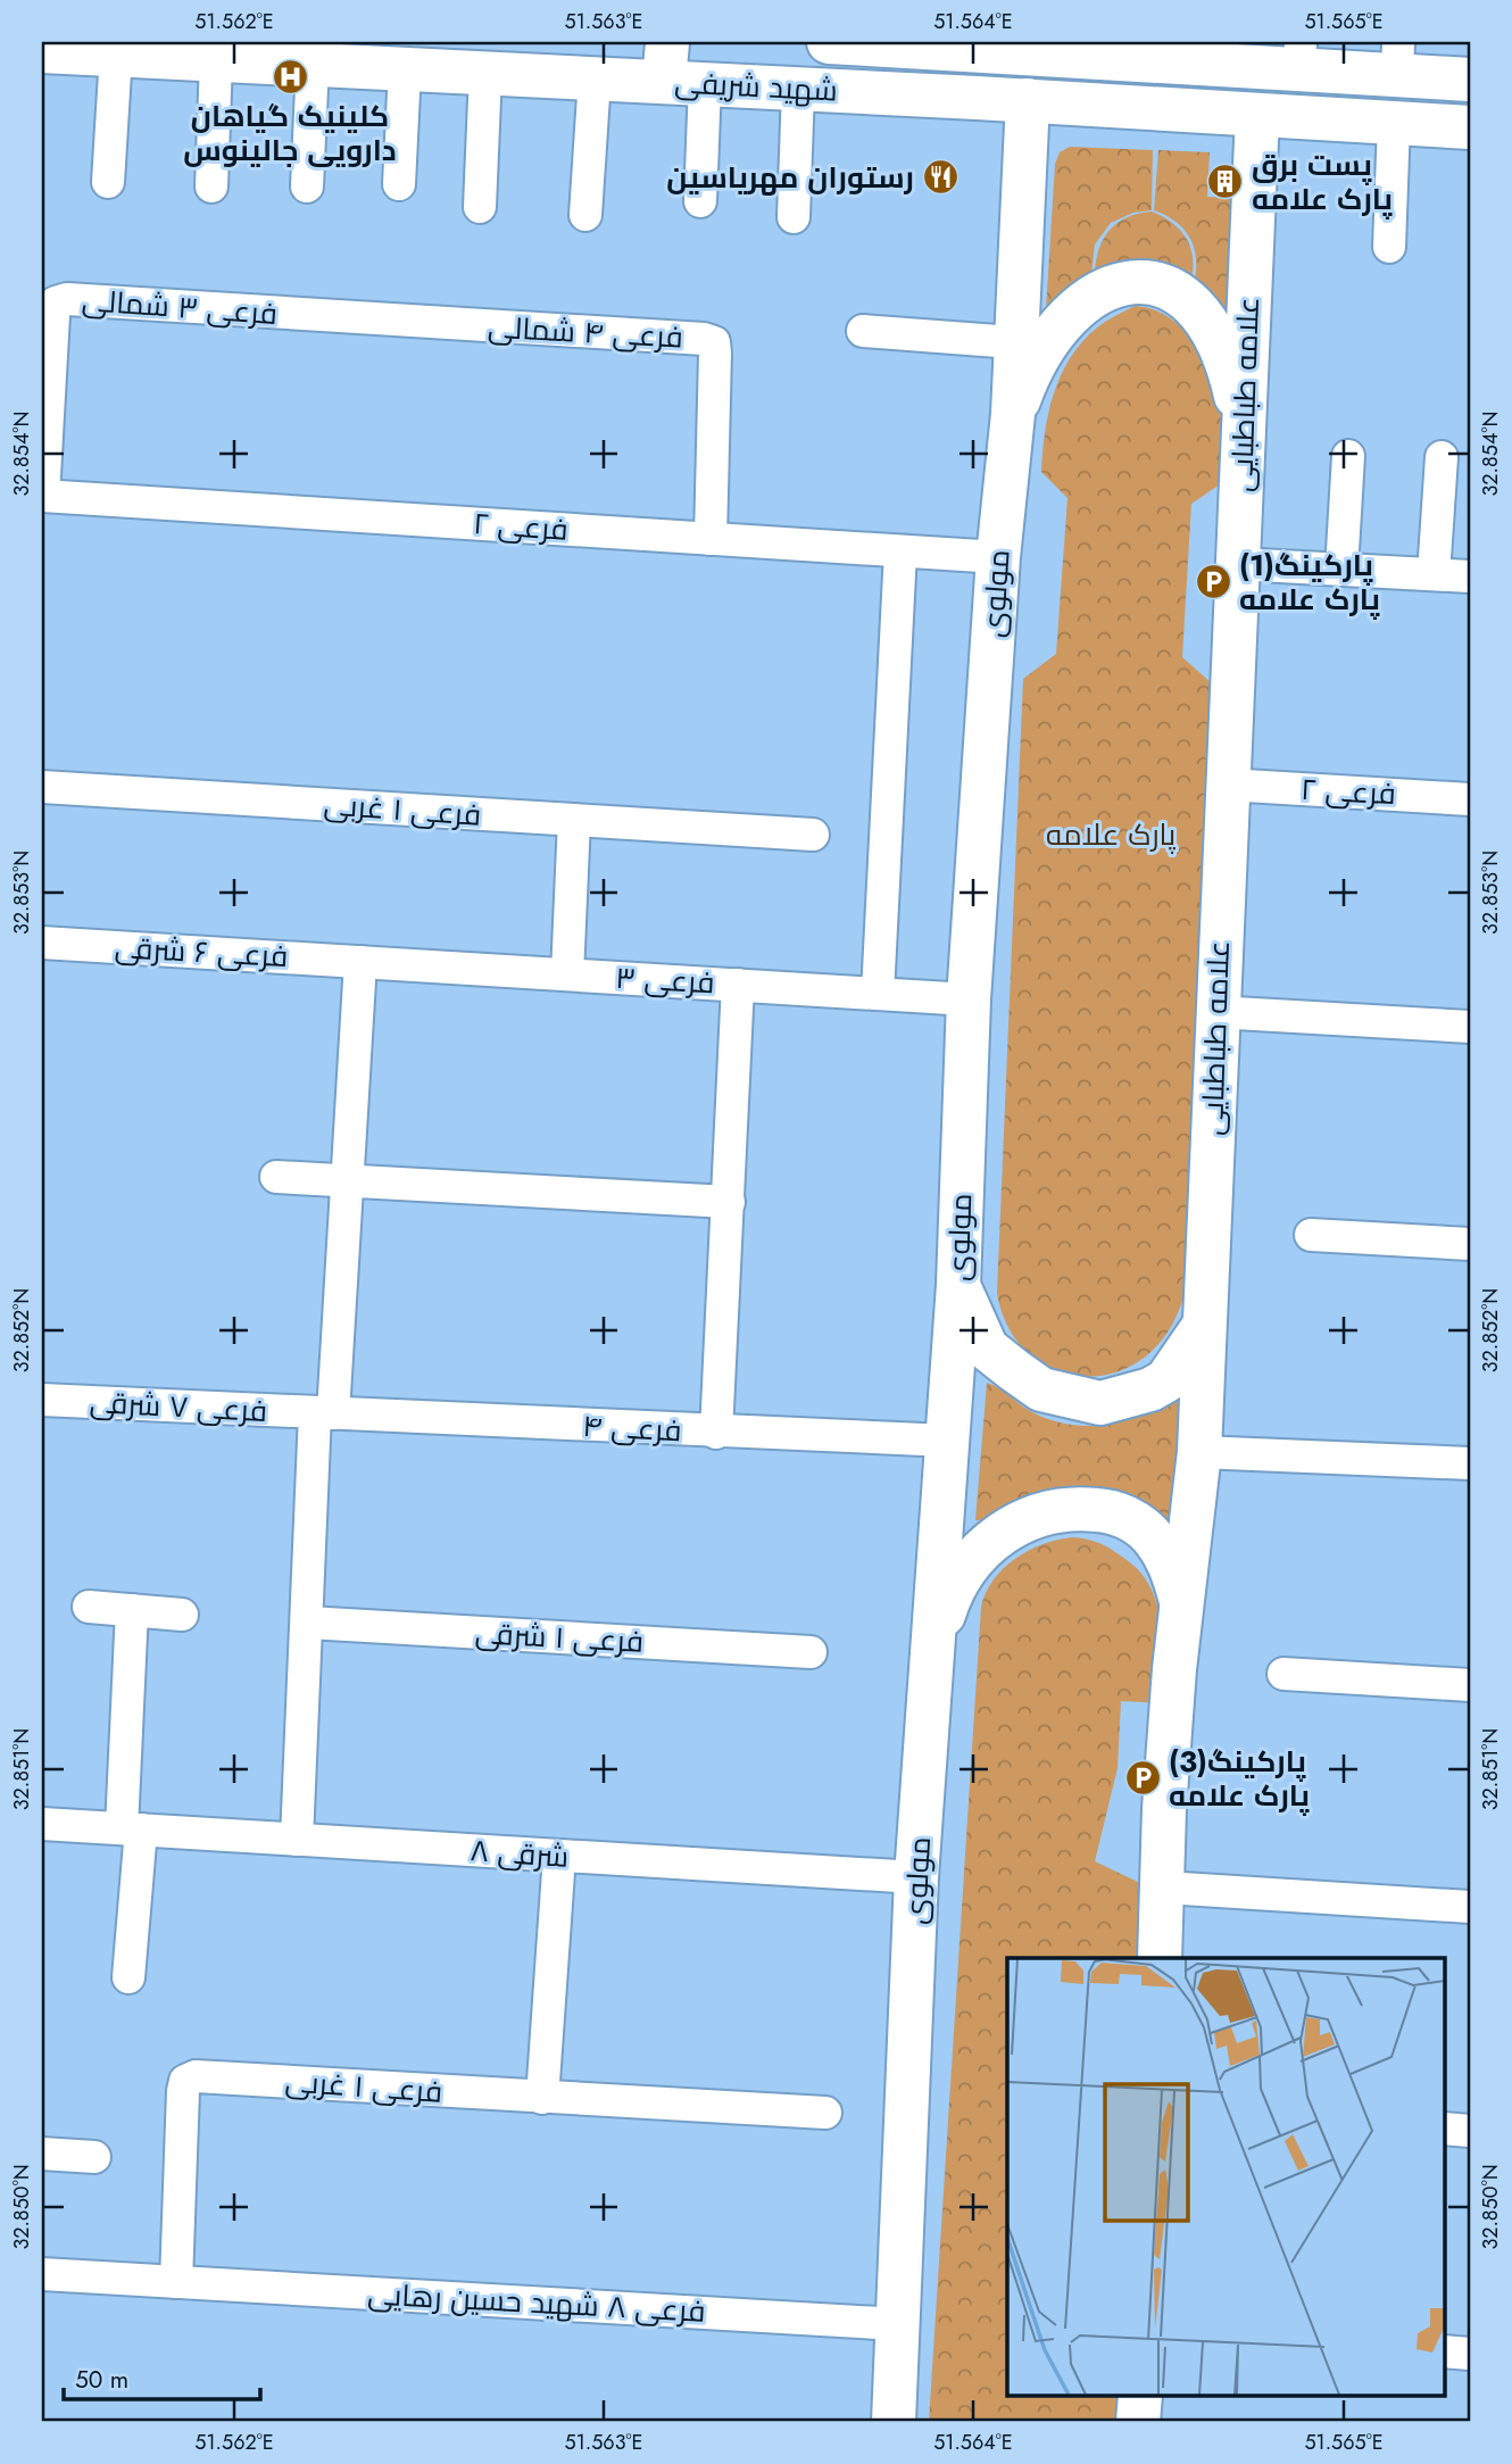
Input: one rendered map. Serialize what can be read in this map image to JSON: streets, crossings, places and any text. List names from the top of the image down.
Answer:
{
  "streets": {
    "street": [
      "شهید شریفی",
      "فرعی ۳ شمالی",
      "فرعی ۴ شمالی",
      "علامه طباطبایی",
      "فرعی ۲",
      "مولوی",
      "فرعی ۱ غربی",
      "فرعی ۶ شرقی",
      "فرعی ۳",
      "فرعی ۷ شرقی",
      "فرعی ۴",
      "فرعی ۱ شرقی",
      "۸ شرقی",
      "فرعی ۸ شهید حسین رهایی"
    ]
  },
  "crossings": [
    ["شهید شریفی", "علامه طباطبایی"],
    ["شهید شریفی", "مولوی"],
    ["فرعی ۳ شمالی", "فرعی ۴ شمالی"],
    ["فرعی ۳ شمالی", "فرعی ۲"],
    ["فرعی ۴ شمالی", "فرعی ۲"],
    ["علامه طباطبایی", "فرعی ۲"],
    ["فرعی ۲", "مولوی"],
    ["مولوی", "فرعی ۳"],
    ["مولوی", "فرعی ۴"],
    ["مولوی", "۸ شرقی"],
    ["مولوی", "فرعی ۸ شهید حسین رهایی"],
    ["فرعی ۱ غربی", "فرعی ۸ شهید حسین رهایی"],
    ["فرعی ۶ شرقی", "فرعی ۳"],
    ["فرعی ۷ شرقی", "فرعی ۴"]
  ],
  "parks": ["پارک علامه"],
  "places": {
    "hospital": ["کلینیک گیاهان دارویی جالینوس"],
    "restaurant": ["رستوران مهریاسین"],
    "building": ["پست برق پارک علامه"],
    "parking": ["پارکینگ(1) پارک علامه", "پارکینگ(3) پارک علامه"]
  },
  "scale_bar": "50 m",
  "coordinates": [
    "51.562°E",
    "51.563°E",
    "51.564°E",
    "51.565°E",
    "32.854°N",
    "32.853°N",
    "32.852°N",
    "32.851°N",
    "32.850°N"
  ]
}
